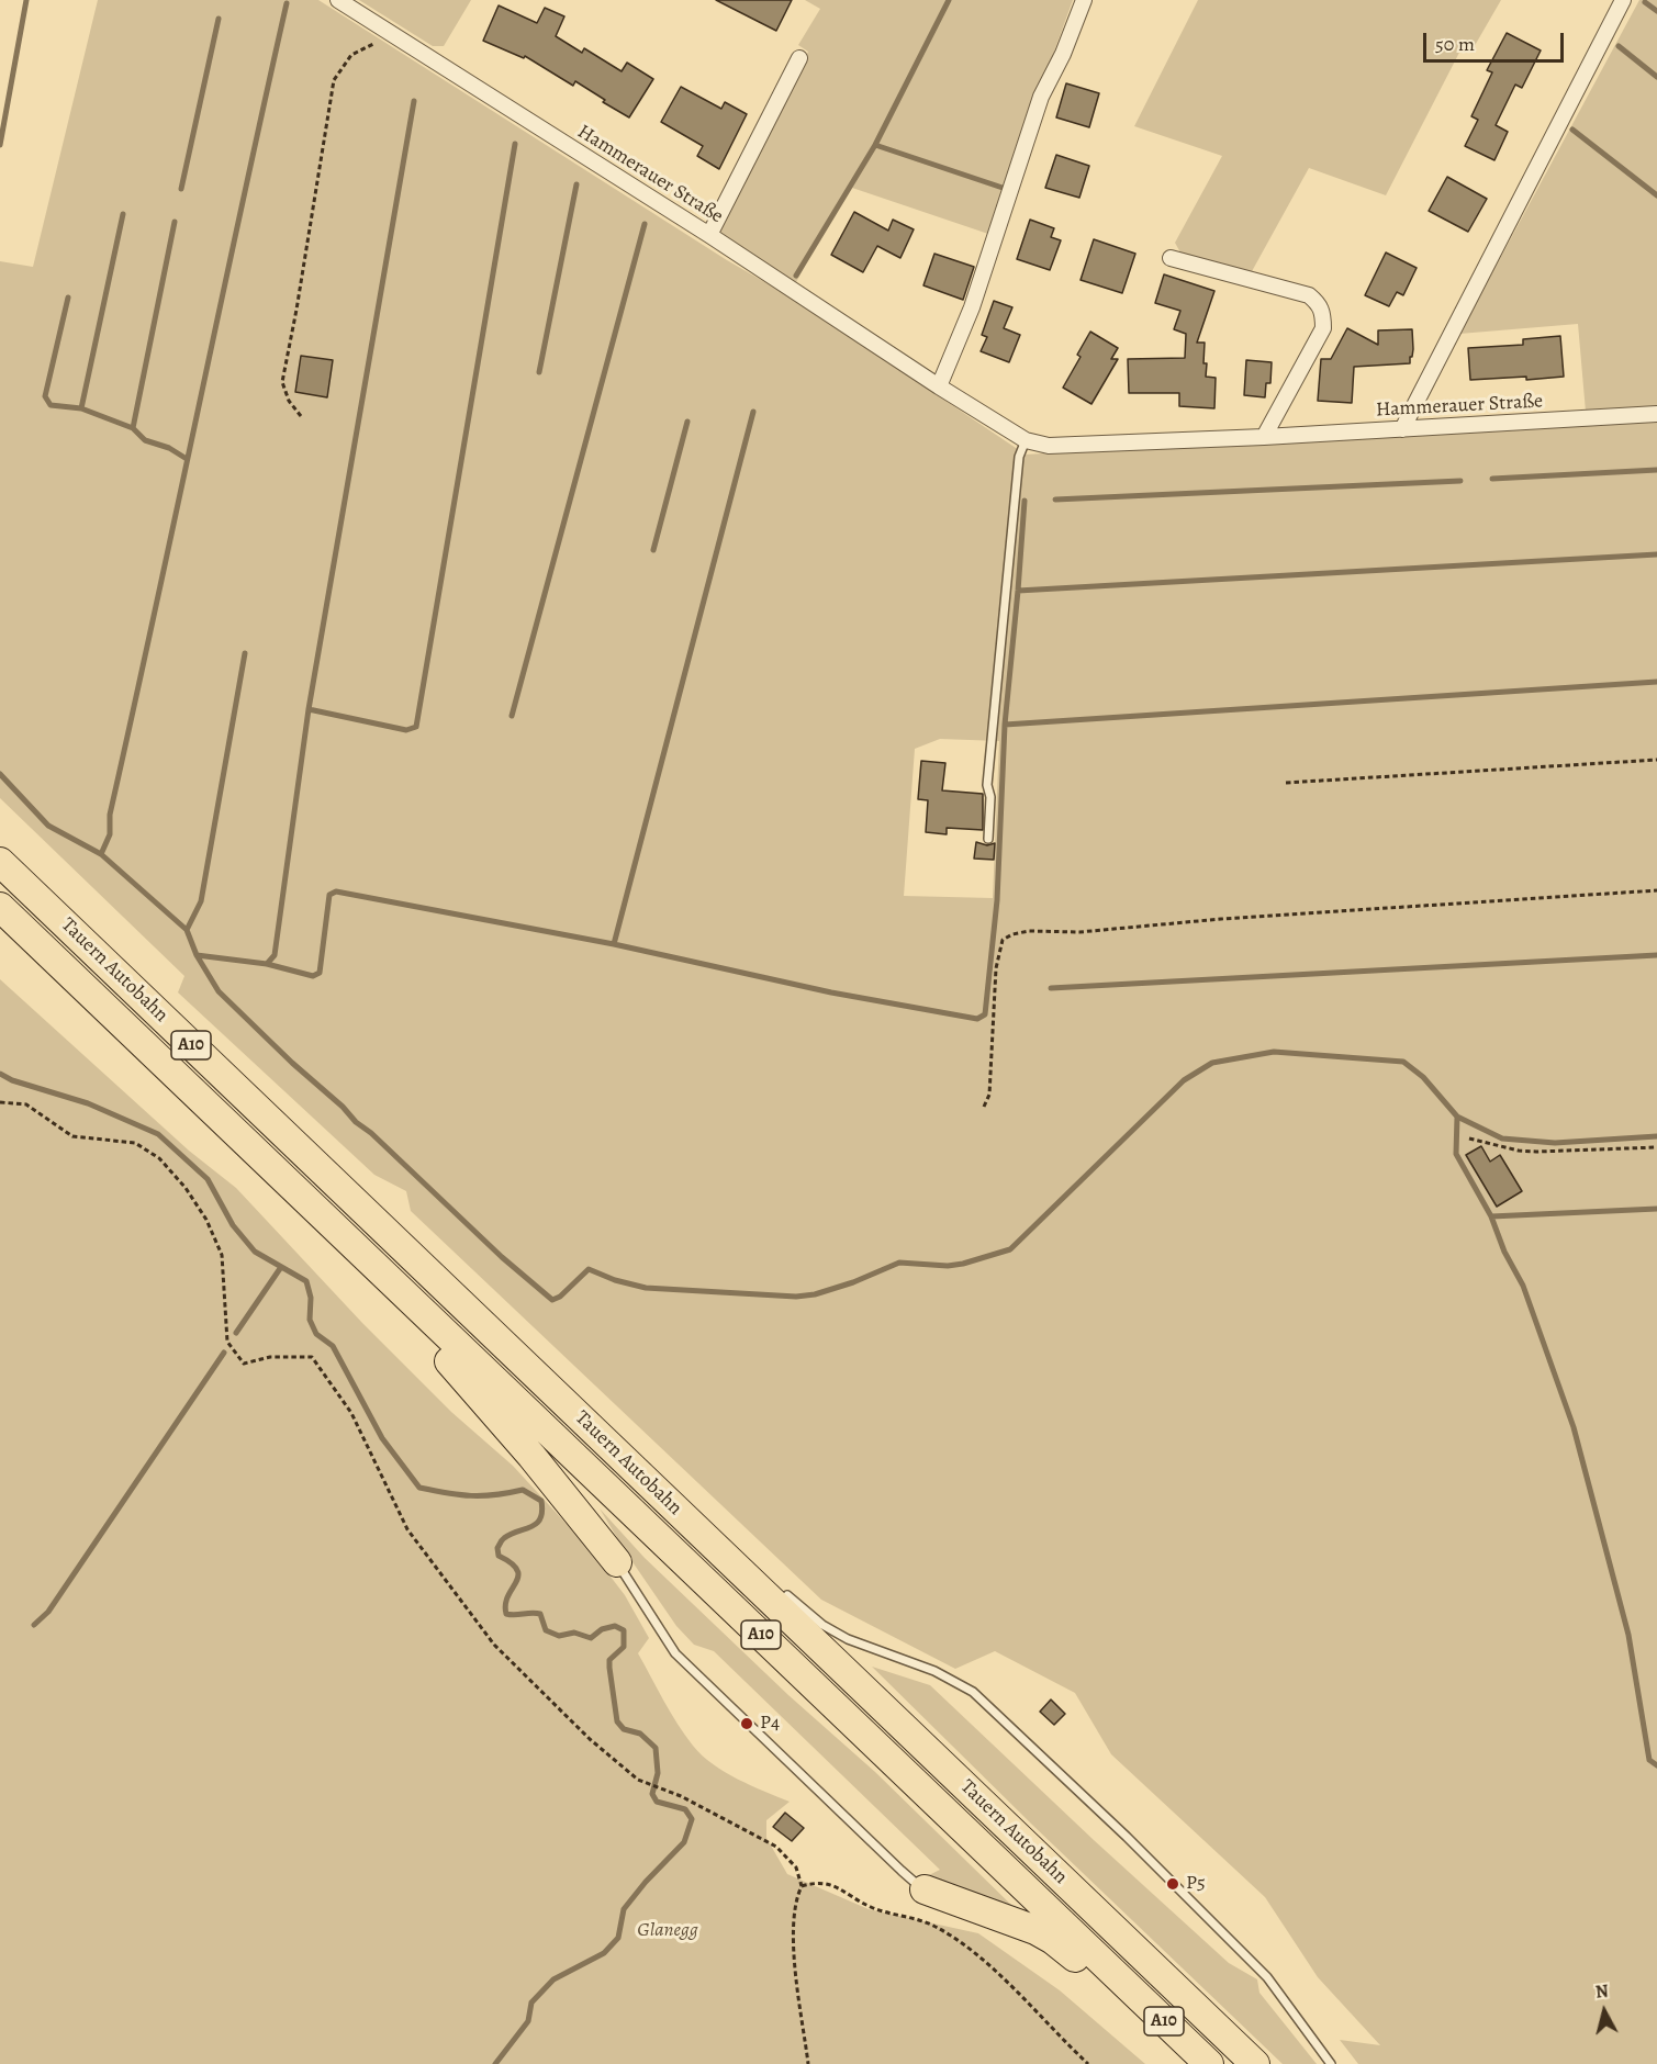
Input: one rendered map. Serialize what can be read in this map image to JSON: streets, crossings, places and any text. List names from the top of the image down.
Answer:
{
  "streets": {
    "highway": ["Tauern Autobahn", "A10"],
    "street": ["Hammerauer Straße"]
  },
  "parks": ["Glanegg"],
  "places": ["P4", "P5"],
  "scale_bar": "50 m",
  "north": "top"
}
